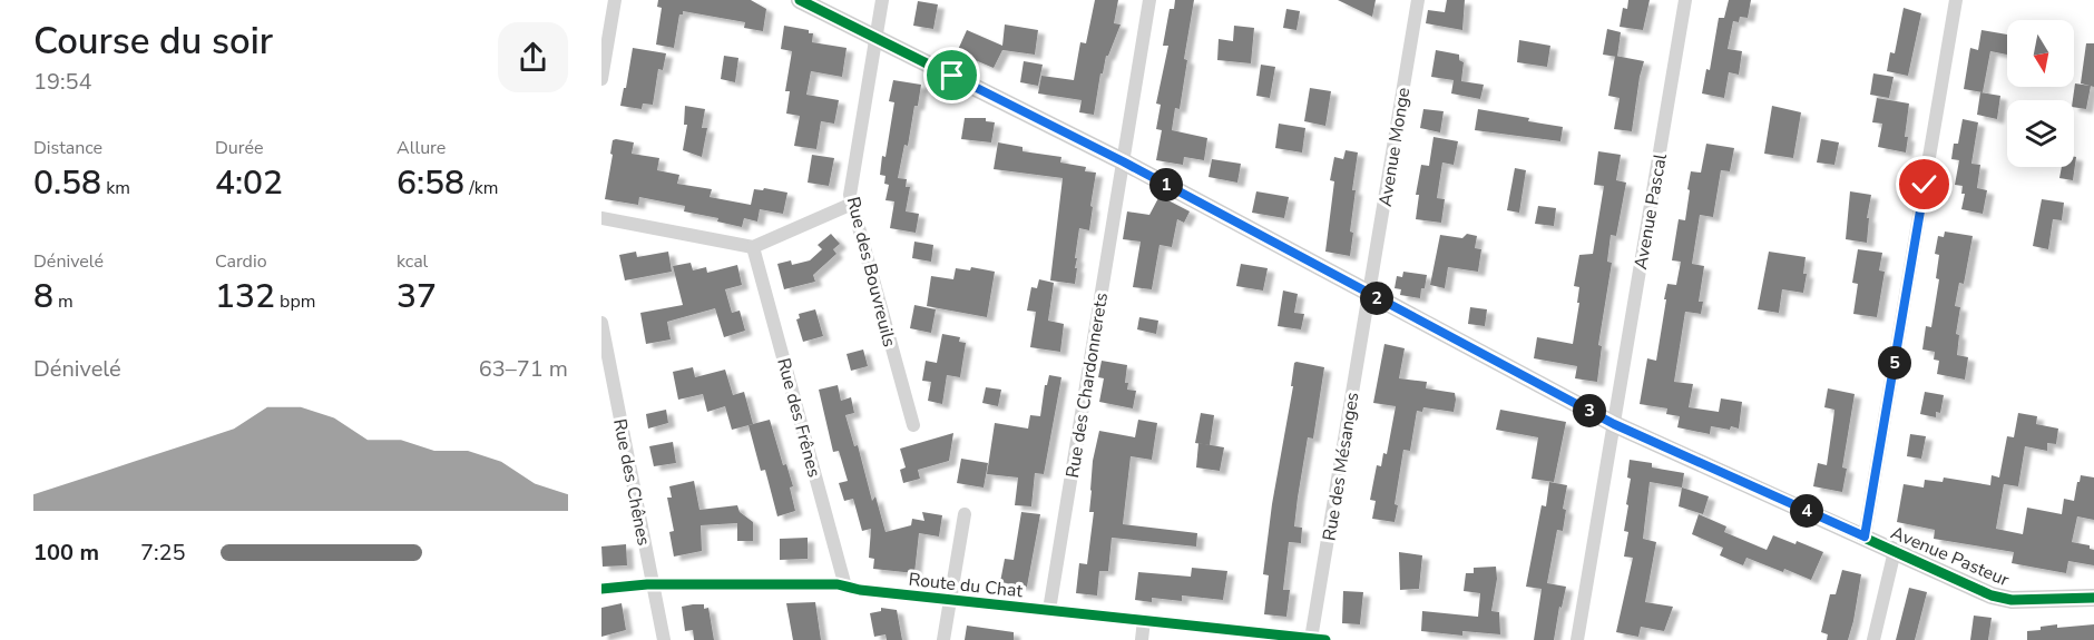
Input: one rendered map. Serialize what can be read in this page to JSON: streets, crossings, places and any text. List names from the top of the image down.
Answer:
{
  "streets": {
    "street": [
      "Avenue Monge",
      "Avenue Pascal",
      "Rue des Bouvreuils",
      "Rue des Chardonnerets",
      "Rue des Frênes",
      "Rue des Mésanges",
      "Rue des Chênes",
      "Avenue Pasteur",
      "Route du Chat"
    ]
  },
  "crossings": [
    ["Avenue Monge", "Rue des Mésanges"],
    ["Avenue Monge", "Avenue Pasteur"],
    ["Avenue Pascal", "Avenue Pasteur"],
    ["Rue des Bouvreuils", "Avenue Pasteur"],
    ["Rue des Chardonnerets", "Avenue Pasteur"],
    ["Rue des Chardonnerets", "Route du Chat"],
    ["Rue des Frênes", "Route du Chat"],
    ["Rue des Mésanges", "Avenue Pasteur"],
    ["Rue des Mésanges", "Route du Chat"],
    ["Rue des Chênes", "Route du Chat"]
  ],
  "north": "bottom",
  "page": {
    "heading": ["Course du soir", "19:54"],
    "stats": [
      ["Distance", "0.58 km"],
      ["Durée", "4:02"],
      ["Allure", "6:58 /km"],
      ["Dénivelé", "8 m"],
      ["Cardio", "132 bpm"],
      ["kcal", "37"]
    ],
    "pins": [
      "1",
      "2",
      "5",
      "3",
      "4"
    ],
    "chart": ["Dénivelé", "63–71 m"],
    "list": [
      {
        "name": "100 m",
        "note": "7:25"
      }
    ]
  }
}
